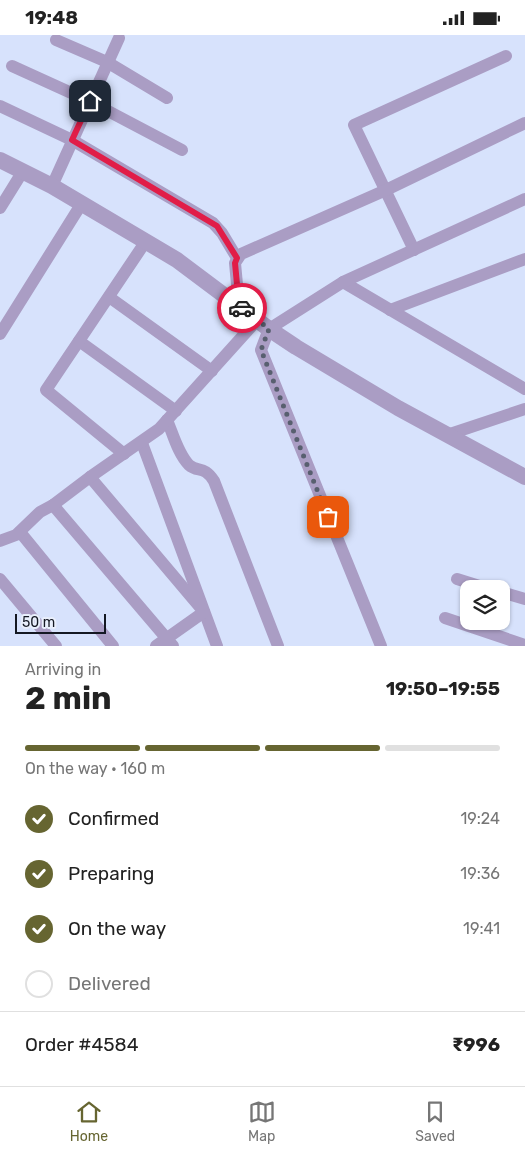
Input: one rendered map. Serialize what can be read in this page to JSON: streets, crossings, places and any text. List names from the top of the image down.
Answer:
{
  "scale_bar": "50 m",
  "page": {
    "status": "19:48",
    "scale": "50 m",
    "heading": ["2 min", "Arriving in", "19:50–19:55"],
    "panel": ["Order #4584", "₹996"],
    "bar": "On the way · 160 m",
    "list": [
      ["Confirmed", "19:24"],
      ["Preparing", "19:36"],
      ["On the way", "19:41"],
      "Delivered"
    ],
    "tabs": ["Home", "Map", "Saved"]
  }
}
